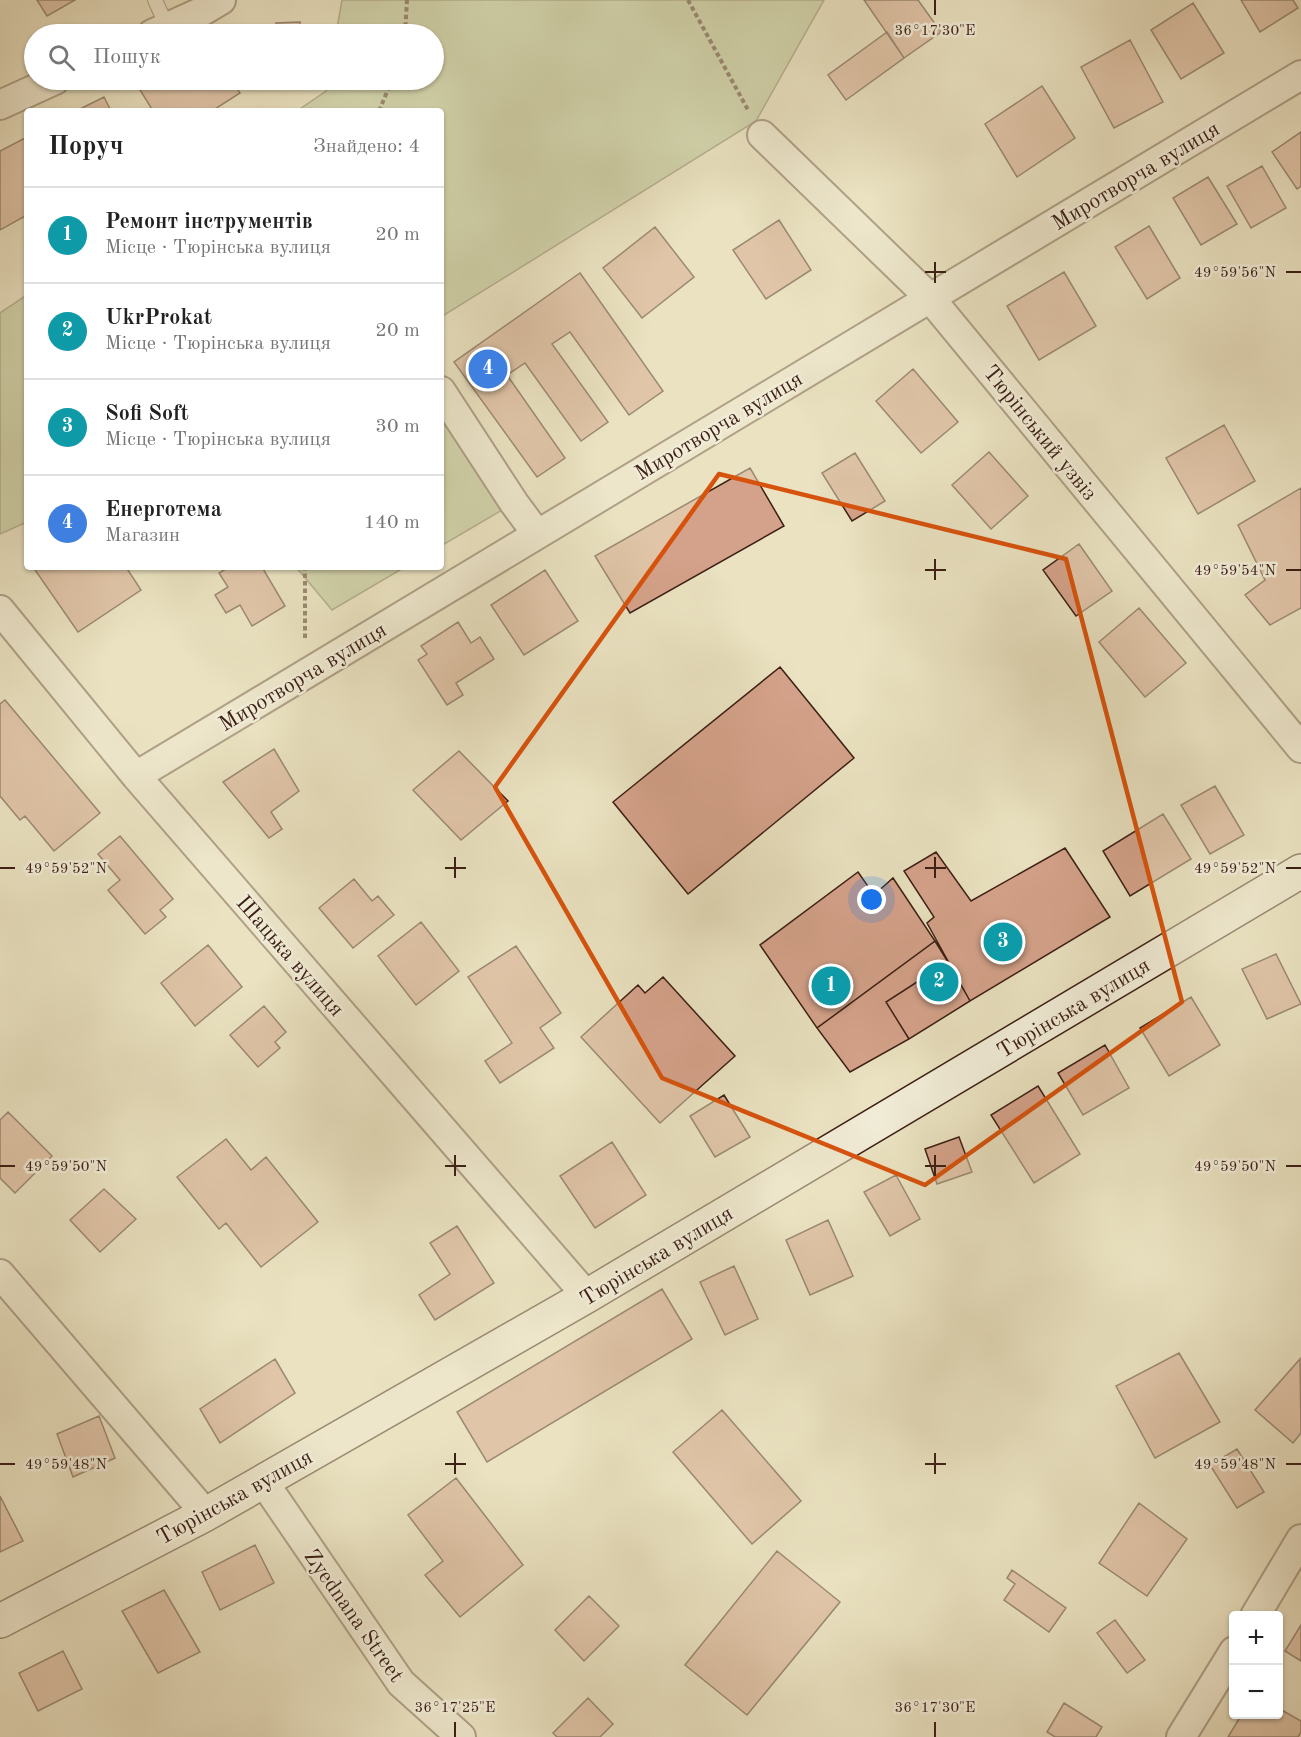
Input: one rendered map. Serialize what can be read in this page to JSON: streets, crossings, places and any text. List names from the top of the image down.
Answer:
{
  "streets": {
    "main road": ["Тюрінська вулиця"],
    "street": [
      "Миротворча вулиця",
      "Тюрінський узвіз",
      "Шацька вулиця",
      "Zyednana Street"
    ]
  },
  "crossings": [
    ["Миротворча вулиця", "Тюрінський узвіз"],
    ["Миротворча вулиця", "Шацька вулиця"],
    ["Шацька вулиця", "Тюрінська вулиця"],
    ["Тюрінська вулиця", "Zyednana Street"]
  ],
  "page": {
    "search": "Пошук",
    "heading": ["Поруч", "Знайдено: 4"],
    "list": [
      {
        "mark": "1",
        "name": "Ремонт інструментів",
        "note": "Місце · Тюрінська вулиця",
        "value": "20 m"
      },
      {
        "mark": "2",
        "name": "UkrProkat",
        "note": "Місце · Тюрінська вулиця",
        "value": "20 m"
      },
      {
        "mark": "3",
        "name": "Sofi Soft",
        "note": "Місце · Тюрінська вулиця",
        "value": "30 m"
      },
      {
        "mark": "4",
        "name": "Енерготема",
        "note": "Магазин",
        "value": "140 m"
      }
    ],
    "pins": [
      "4",
      "3",
      "2",
      "1"
    ],
    "map_buttons": ["+", "−"]
  },
  "coordinates": [
    "36°17'30\"E",
    "49°59'56\"N",
    "49°59'54\"N",
    "49°59'52\"N",
    "49°59'50\"N",
    "49°59'48\"N",
    "36°17'25\"E"
  ]
}
